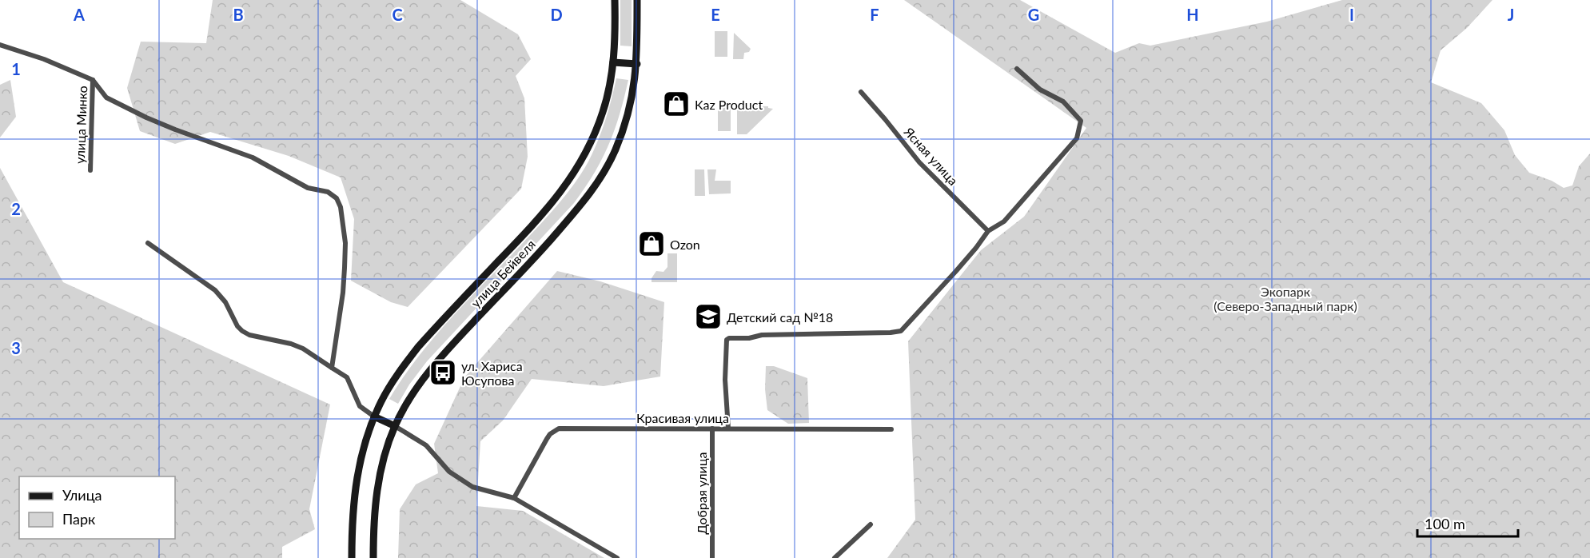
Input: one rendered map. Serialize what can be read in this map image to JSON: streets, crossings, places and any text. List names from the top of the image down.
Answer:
{
  "streets": {
    "main road": ["улица Бейвеля"],
    "street": [
      "улица Минко",
      "Ясная улица",
      "Красивая улица",
      "Добрая улица"
    ]
  },
  "crossings": [
    ["Красивая улица", "Добрая улица"]
  ],
  "parks": ["Экопарк (Северо-Западный парк)"],
  "places": {
    "shop": ["Kaz Product", "Ozon"],
    "school or university": ["Детский сaд №18"],
    "bus stop": ["ул. Хариса Юсупова"]
  },
  "legend": ["Улица", "Парк"],
  "scale_bar": "100 m",
  "grid": {
    "columns": [
      "A",
      "B",
      "C",
      "D",
      "E",
      "F",
      "G",
      "H",
      "I",
      "J"
    ],
    "rows": ["1", "2", "3"]
  }
}
